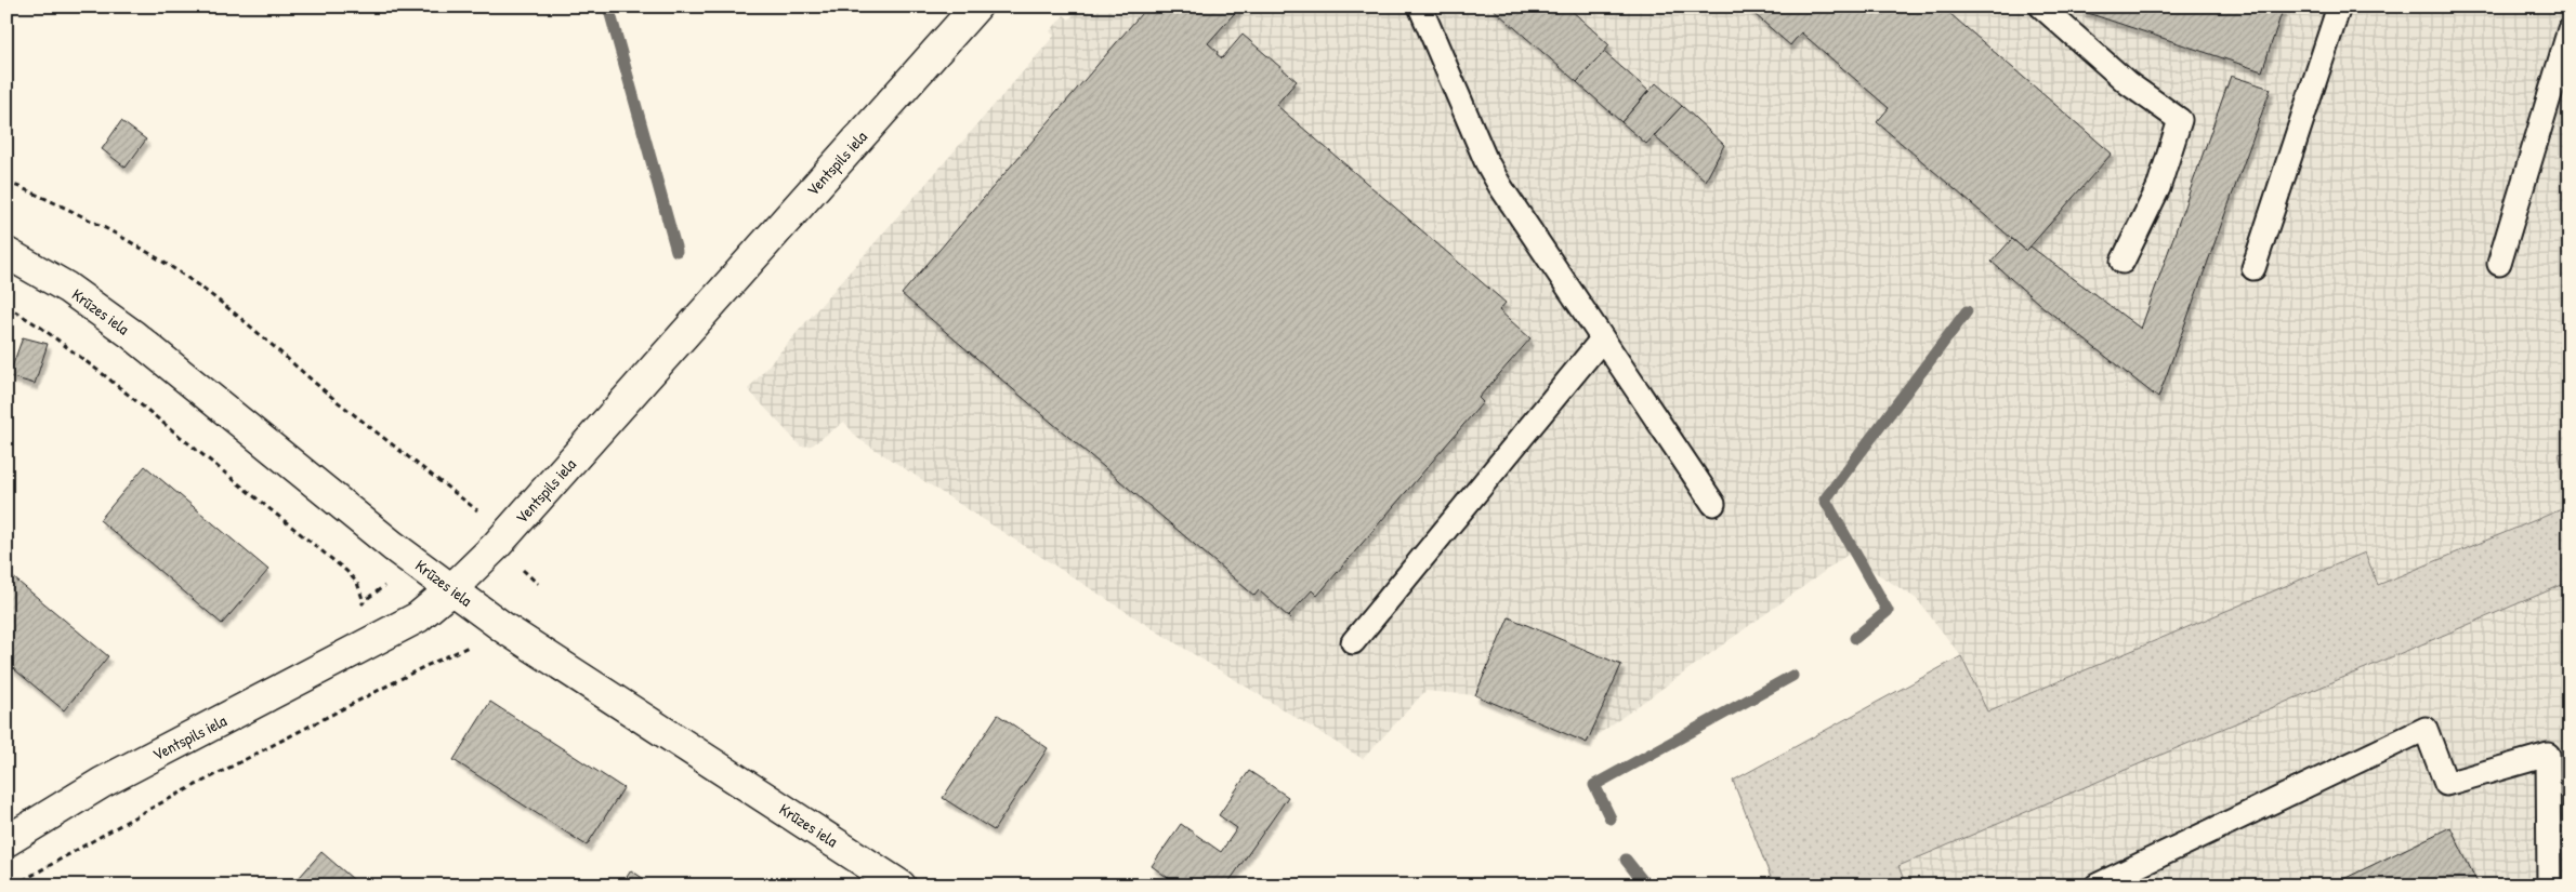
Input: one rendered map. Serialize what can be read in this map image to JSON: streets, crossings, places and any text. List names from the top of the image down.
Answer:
{
  "streets": {
    "street": ["Ventspils iela", "Krūzes iela"]
  },
  "crossings": [
    ["Ventspils iela", "Krūzes iela"]
  ]
}
